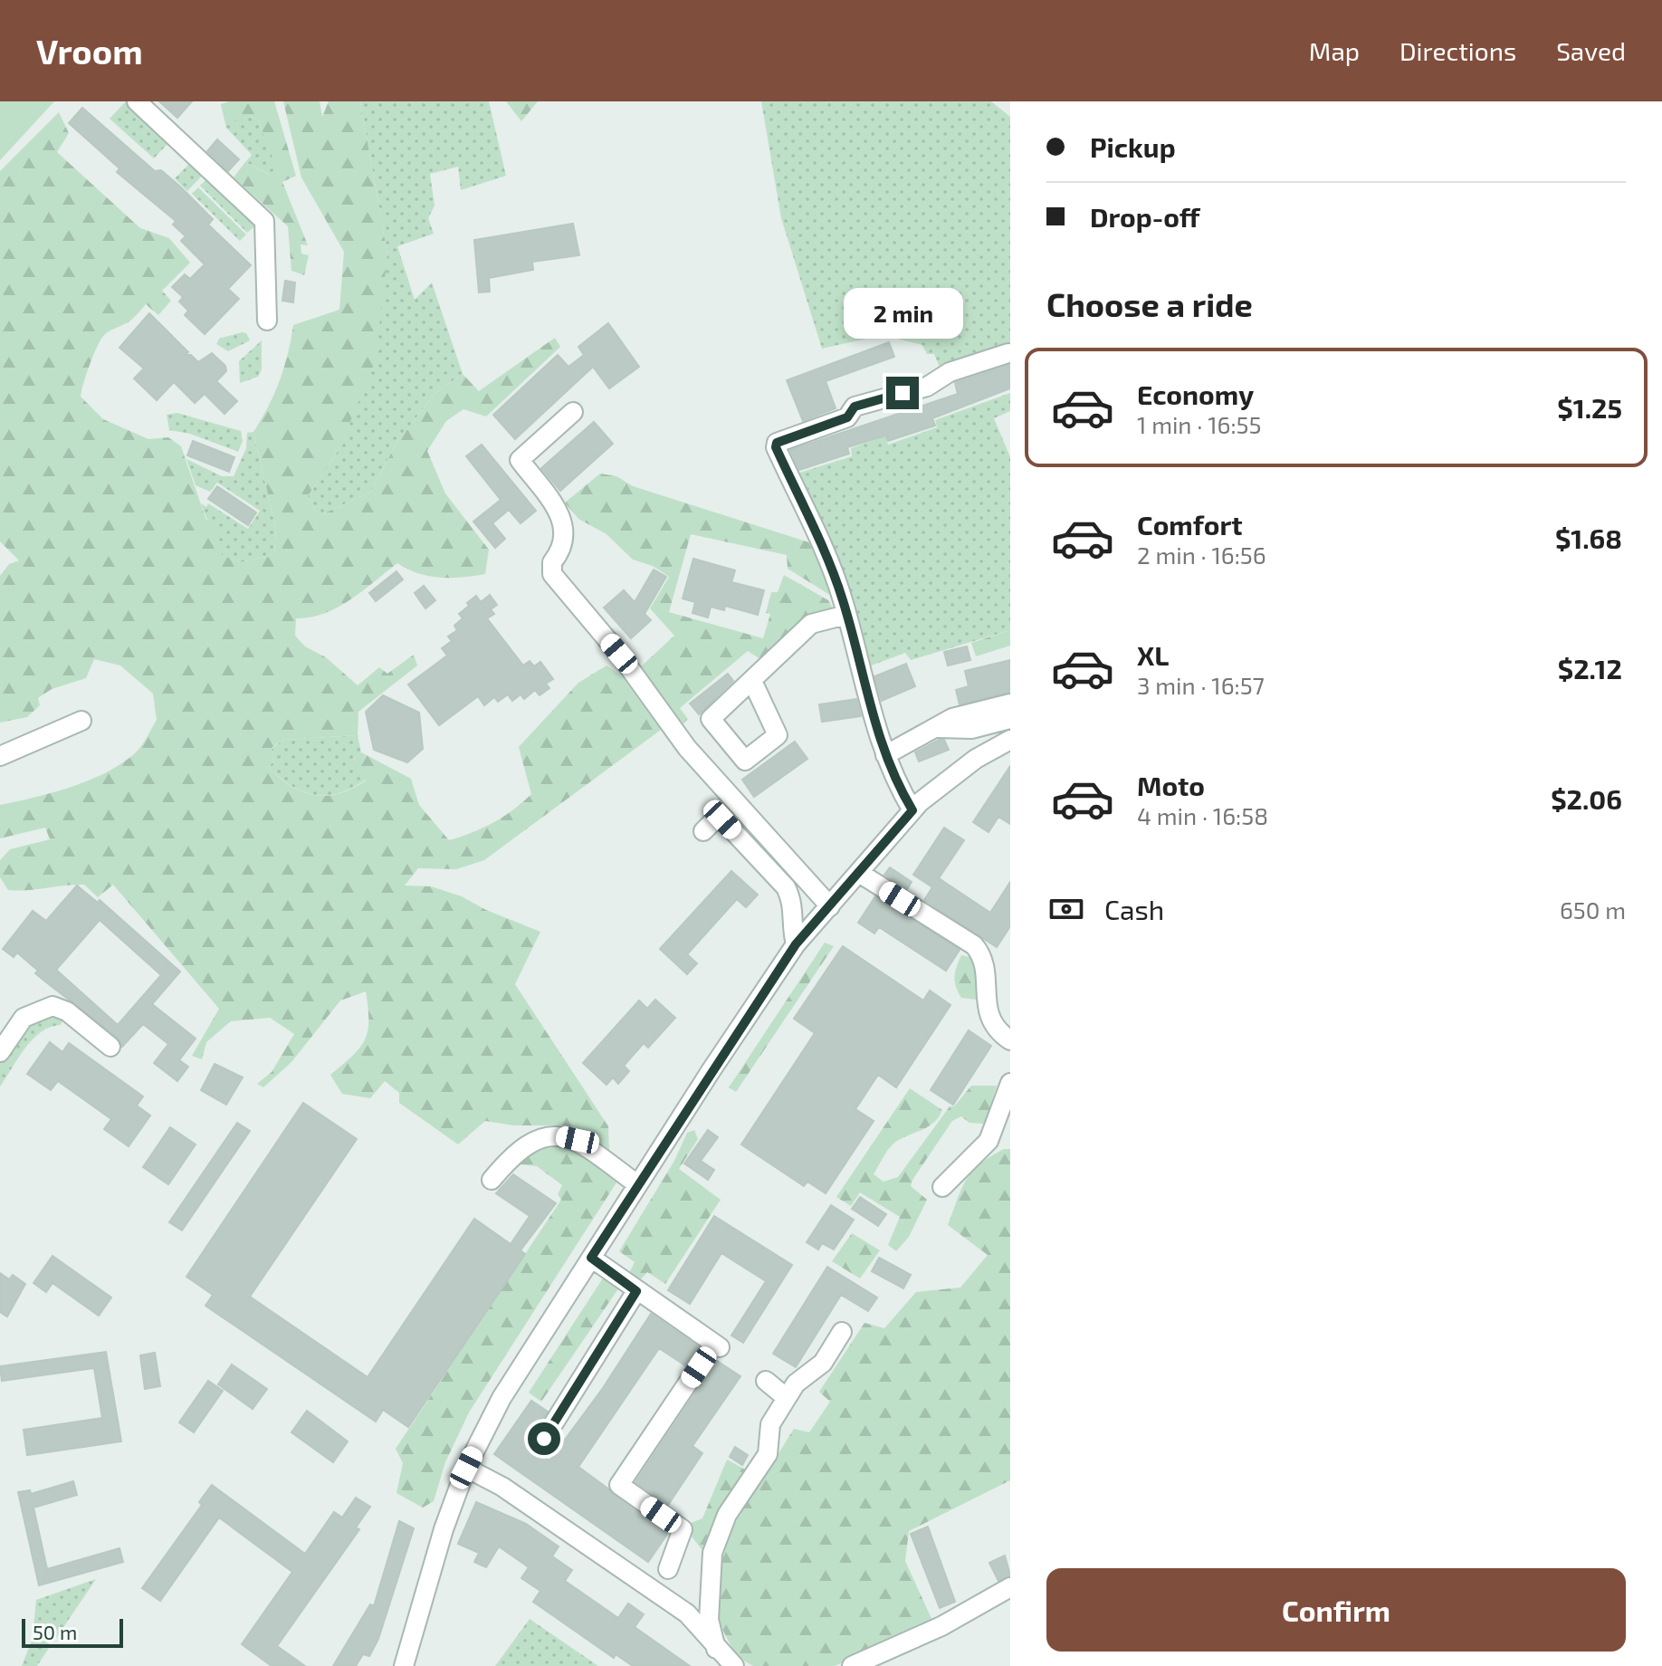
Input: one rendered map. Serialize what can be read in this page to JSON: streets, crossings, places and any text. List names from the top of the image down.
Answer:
{
  "scale_bar": "50 m",
  "page": {
    "header": "Vroom",
    "nav": ["Map", "Directions", "Saved"],
    "banner": ["Pickup", "Drop-off"],
    "heading": "Choose a ride",
    "bubble": "2 min",
    "list": [
      {
        "name": "Economy",
        "note": "1 min · 16:55",
        "value": "$1.25"
      },
      {
        "name": "Comfort",
        "note": "2 min · 16:56",
        "value": "$1.68"
      },
      {
        "name": "XL",
        "note": "3 min · 16:57",
        "value": "$2.12"
      },
      {
        "name": "Moto",
        "note": "4 min · 16:58",
        "value": "$2.06"
      }
    ],
    "pay": ["Cash", "650 m"],
    "buttons": "Confirm",
    "scale": "50 m"
  }
}
